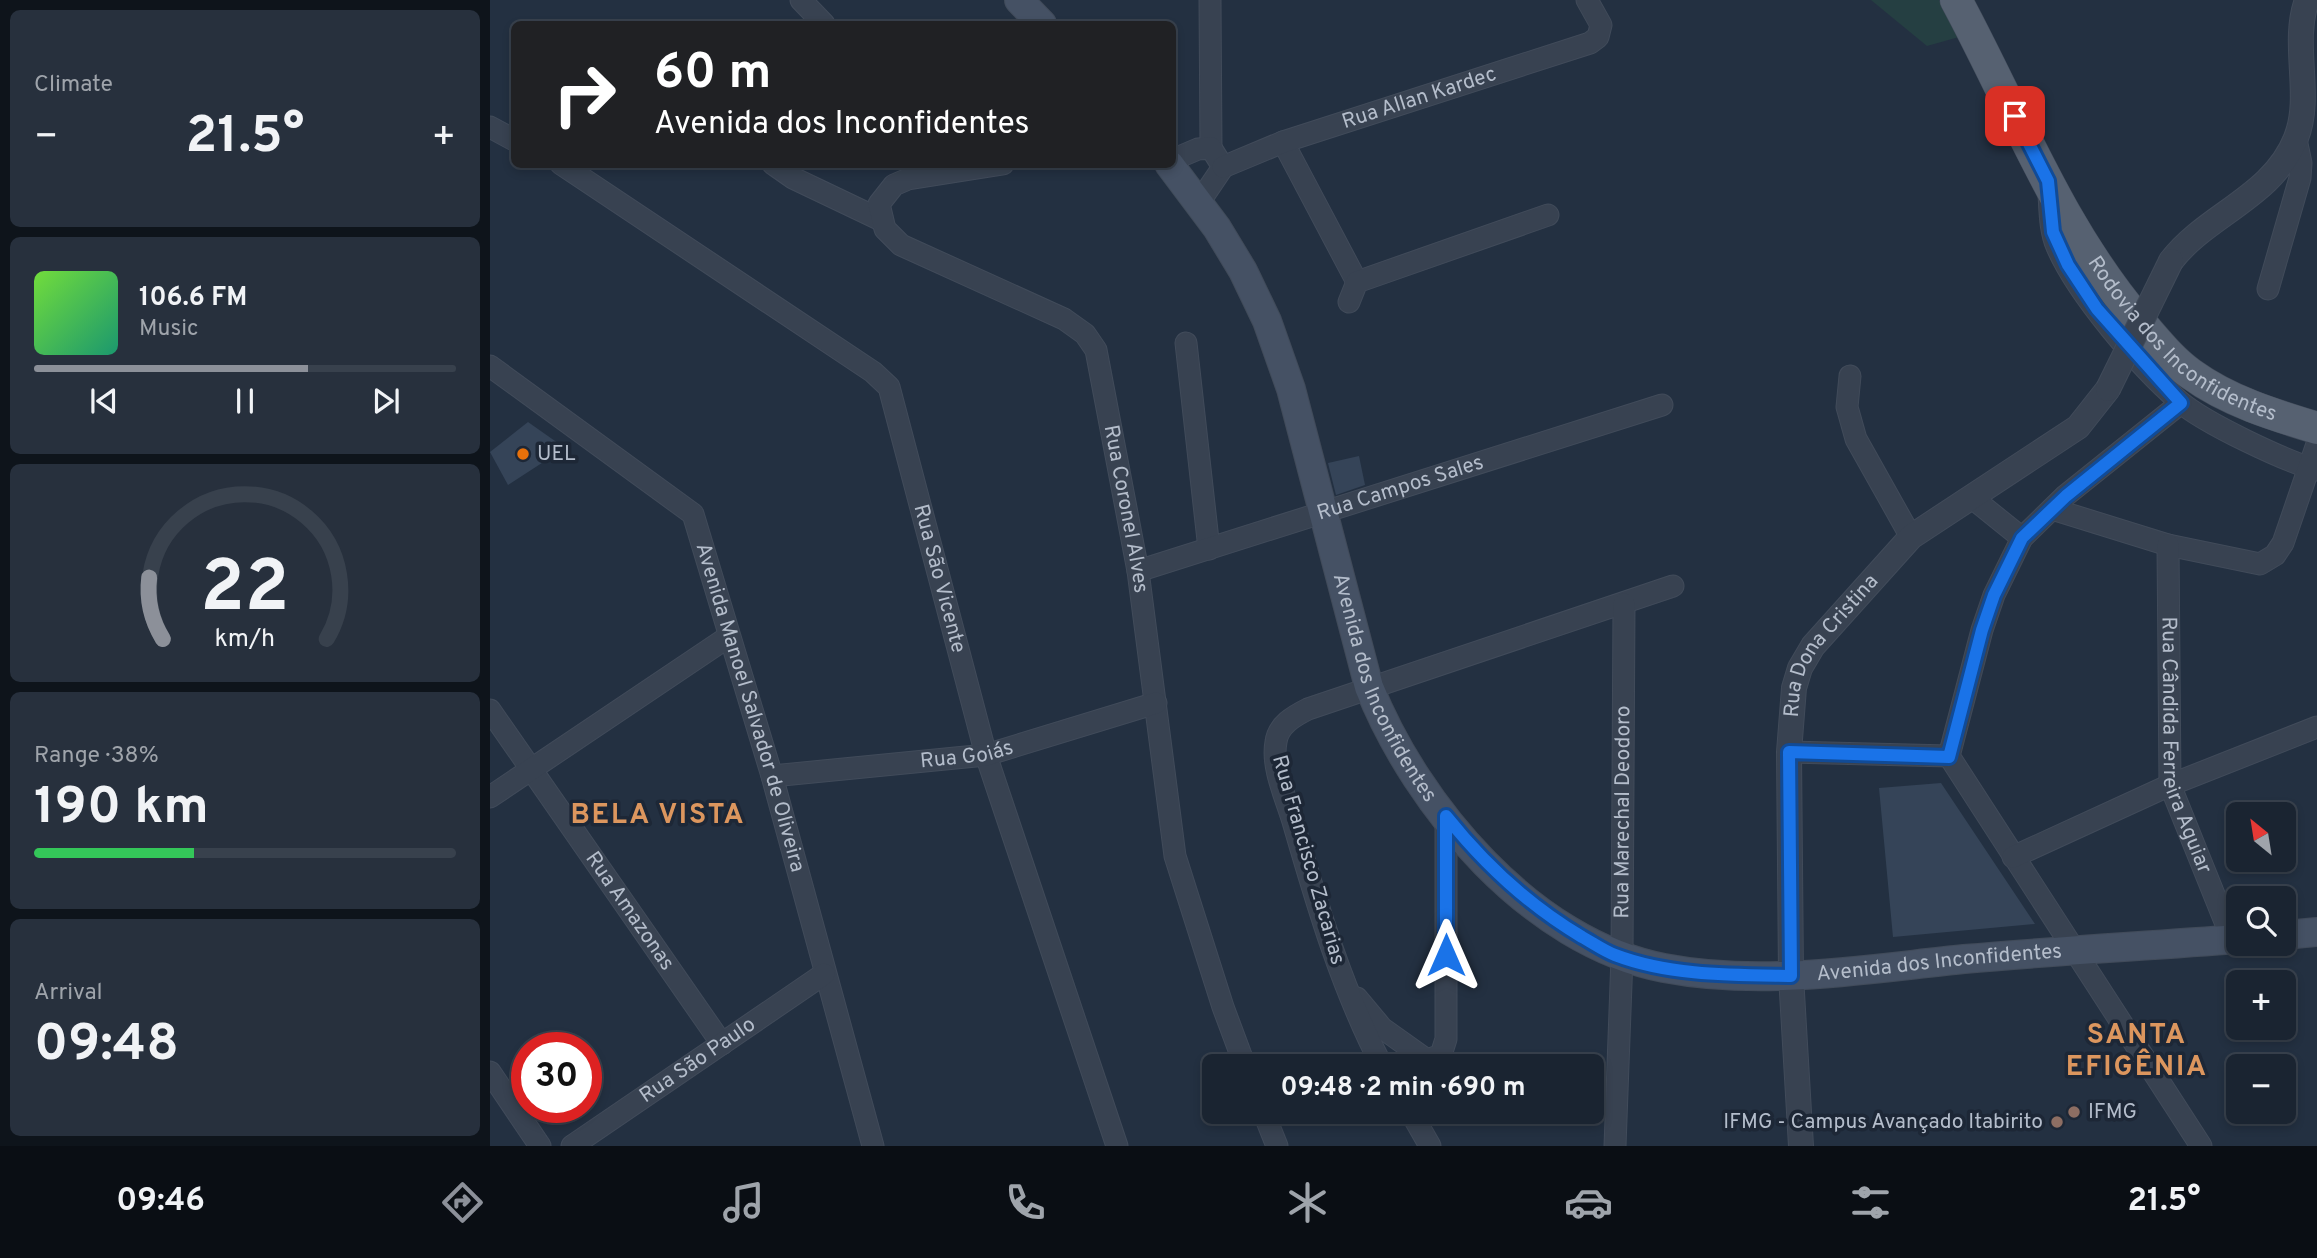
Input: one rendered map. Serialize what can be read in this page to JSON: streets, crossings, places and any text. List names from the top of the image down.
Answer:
{
  "streets": {
    "main road": ["Rodovia dos Inconfidentes", "Avenida dos Inconfidentes"],
    "street": [
      "Rua Allan Kardec",
      "Rua Campos Sales",
      "Rua Coronel Alves",
      "Rua São Vicente",
      "Rua Dona Cristina",
      "Avenida Manoel Salvador de Oliveira",
      "Rua Cândida Ferreira Aguiar",
      "Rua Goiás",
      "Rua Marechal Deodoro",
      "Rua Francisco Zacarias",
      "Rua Amazonas",
      "Rua São Paulo"
    ]
  },
  "crossings": [
    ["Rua Campos Sales", "Rua Coronel Alves"],
    ["Rua Campos Sales", "Avenida dos Inconfidentes"],
    ["Rua Coronel Alves", "Rua Goiás"],
    ["Rua São Vicente", "Rua Goiás"],
    ["Rua Dona Cristina", "Avenida dos Inconfidentes"],
    ["Avenida dos Inconfidentes", "Rua Marechal Deodoro"],
    ["Avenida dos Inconfidentes", "Rua Francisco Zacarias"],
    ["Avenida Manoel Salvador de Oliveira", "Rua Goiás"],
    ["Avenida Manoel Salvador de Oliveira", "Rua São Paulo"],
    ["Rua Marechal Deodoro", "Rua Francisco Zacarias"],
    ["Rua Amazonas", "Rua São Paulo"]
  ],
  "districts": ["BELA VISTA", "SANTA EFIGÊNIA"],
  "places": ["UEL", "IFMG", "IFMG - Campus Avançado Itabirito"],
  "north": "top left",
  "page": {
    "tile": [
      "Climate",
      ["Range · 38%", "190 km"],
      ["Arrival", "09:48"]
    ],
    "turn": ["60 m", "Avenida dos Inconfidentes"],
    "heat": ["−", "21.5°", "+"],
    "song": ["106.6 FM", "Music"],
    "map_buttons": ["+", "−"],
    "limit": "30",
    "trip": "09:48 · 2 min · 690 m",
    "tabs": ["09:46", "21.5°"],
    "gauge": ["22", "km/h"]
  }
}
